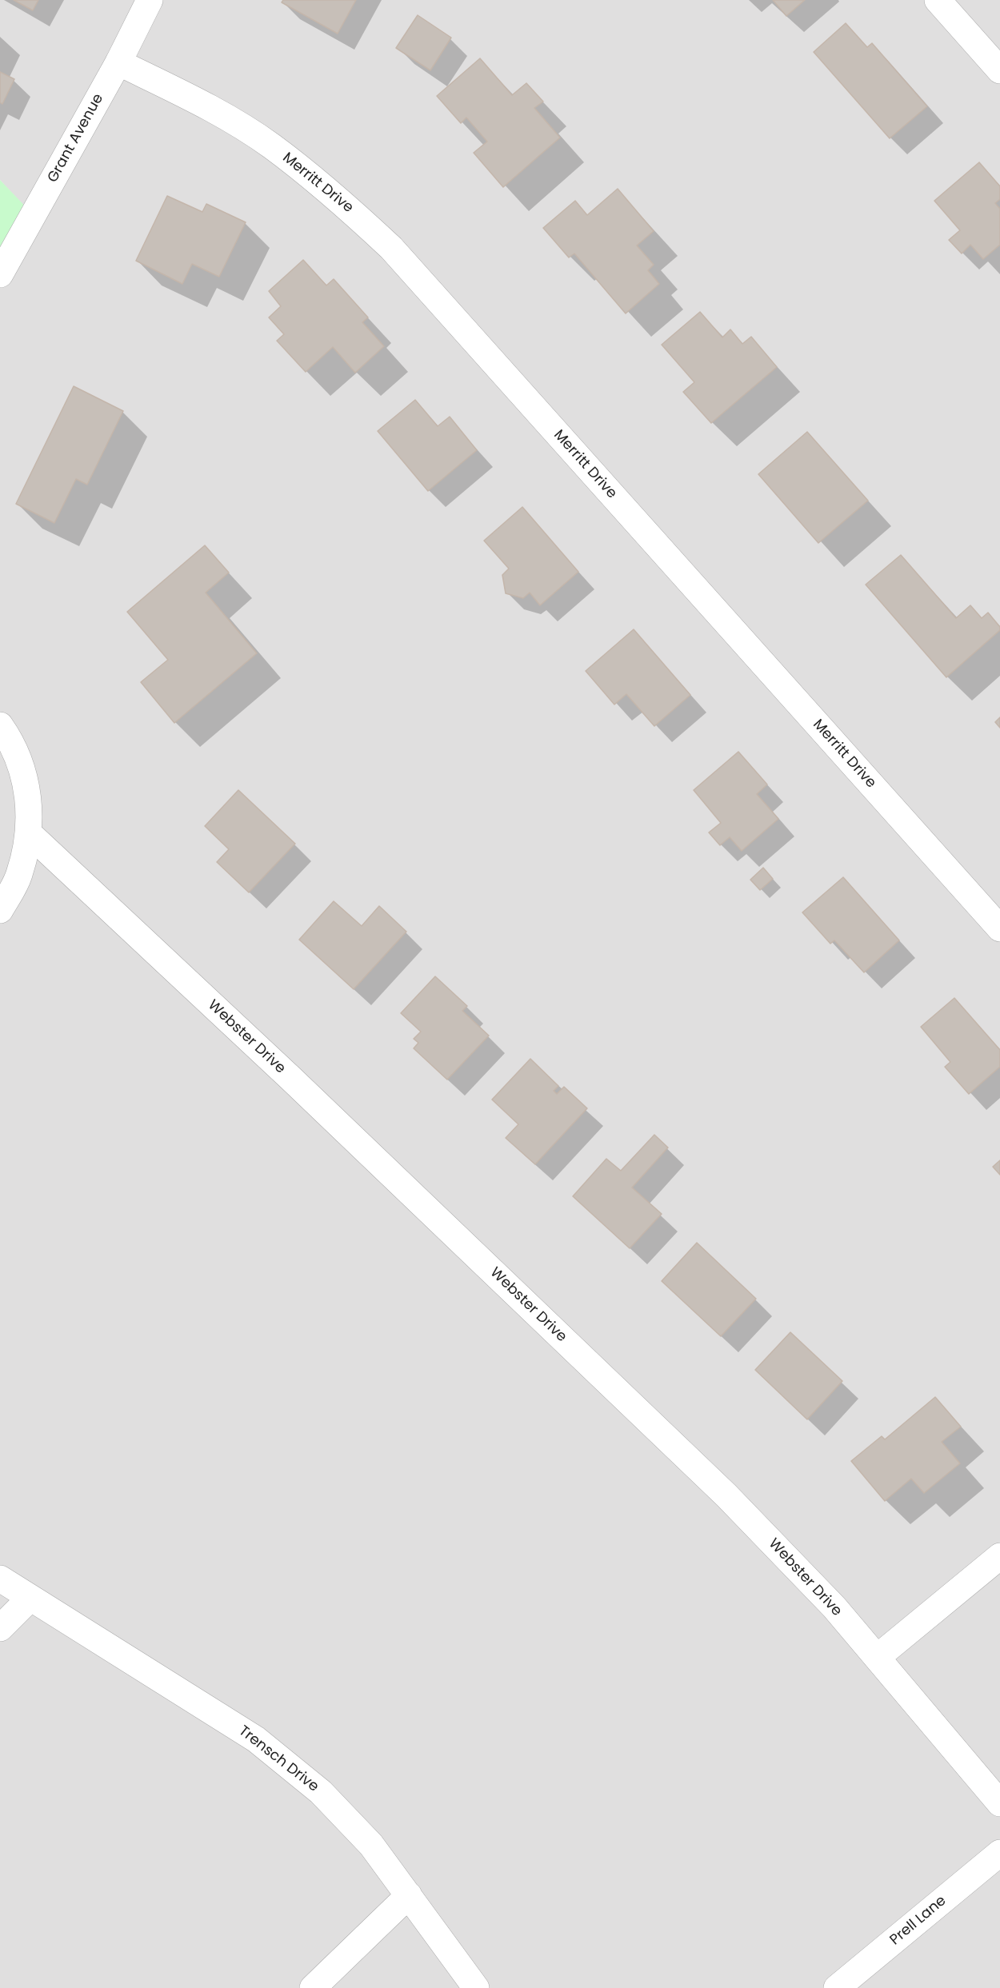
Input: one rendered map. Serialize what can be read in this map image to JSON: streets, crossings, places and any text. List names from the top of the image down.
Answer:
{
  "streets": {
    "street": [
      "Grant Avenue",
      "Merritt Drive",
      "Webster Drive",
      "Trensch Drive",
      "Prell Lane"
    ]
  },
  "crossings": [
    ["Grant Avenue", "Merritt Drive"]
  ]
}
